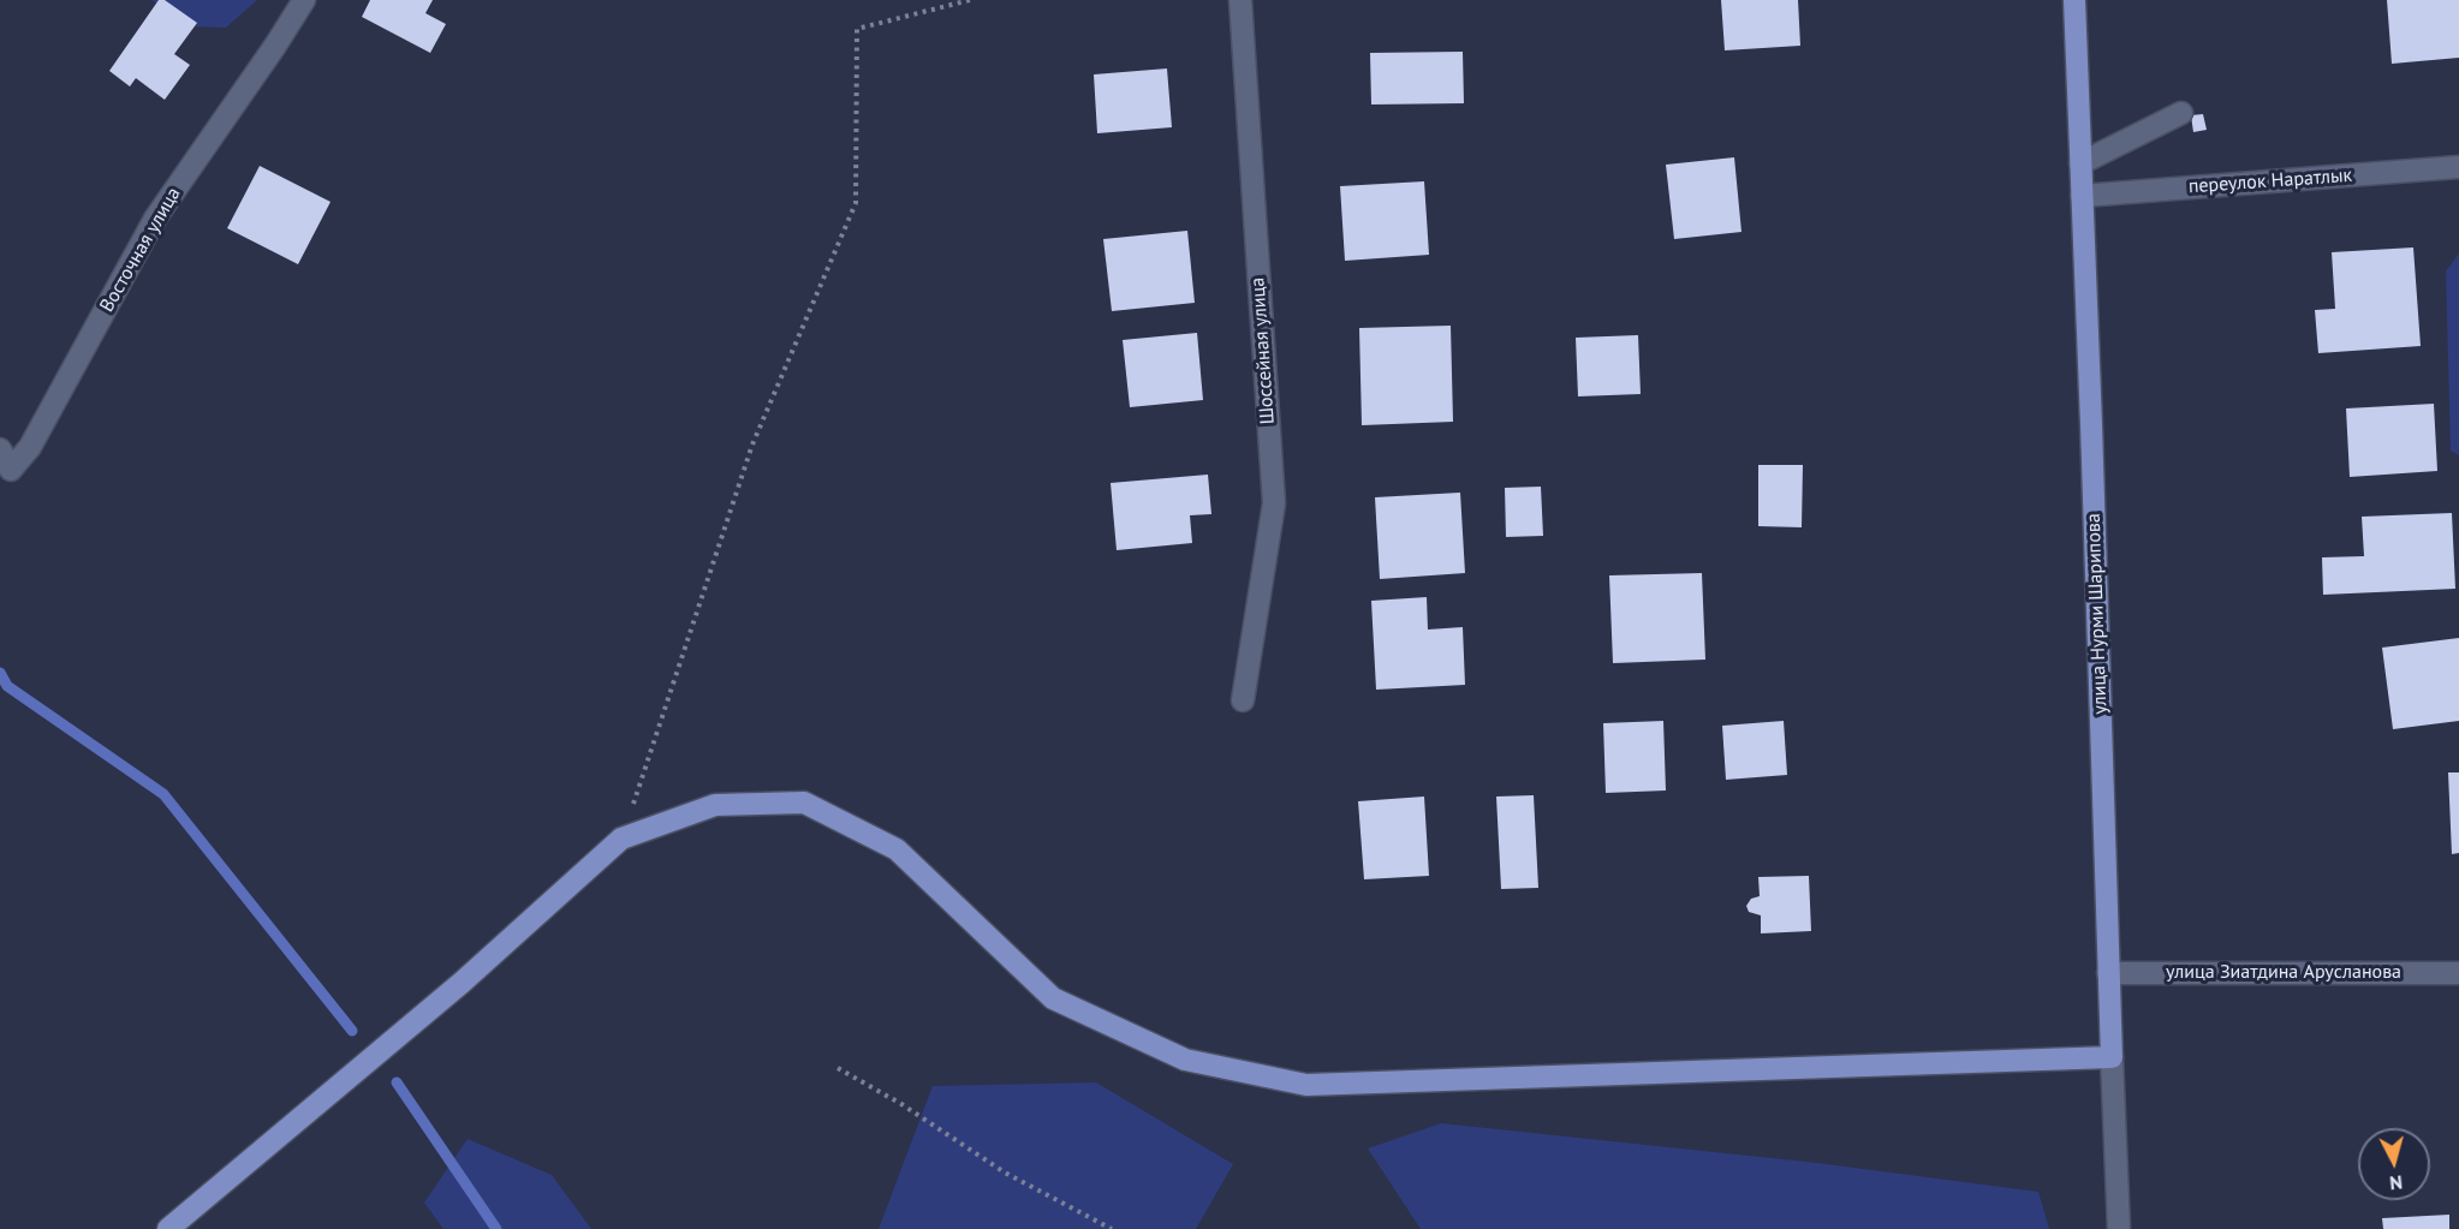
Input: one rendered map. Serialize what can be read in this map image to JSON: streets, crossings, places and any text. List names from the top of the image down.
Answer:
{
  "streets": {
    "main road": ["улица Нурми Шарипова"],
    "street": [
      "переулок Наратлык",
      "Восточная улица",
      "Шоссейная улица",
      "улица Зиатдина Арусланова"
    ]
  },
  "crossings": [
    ["переулок Наратлык", "улица Нурми Шарипова"],
    ["улица Нурми Шарипова", "улица Зиатдина Арусланова"]
  ],
  "north": "bottom"
}
